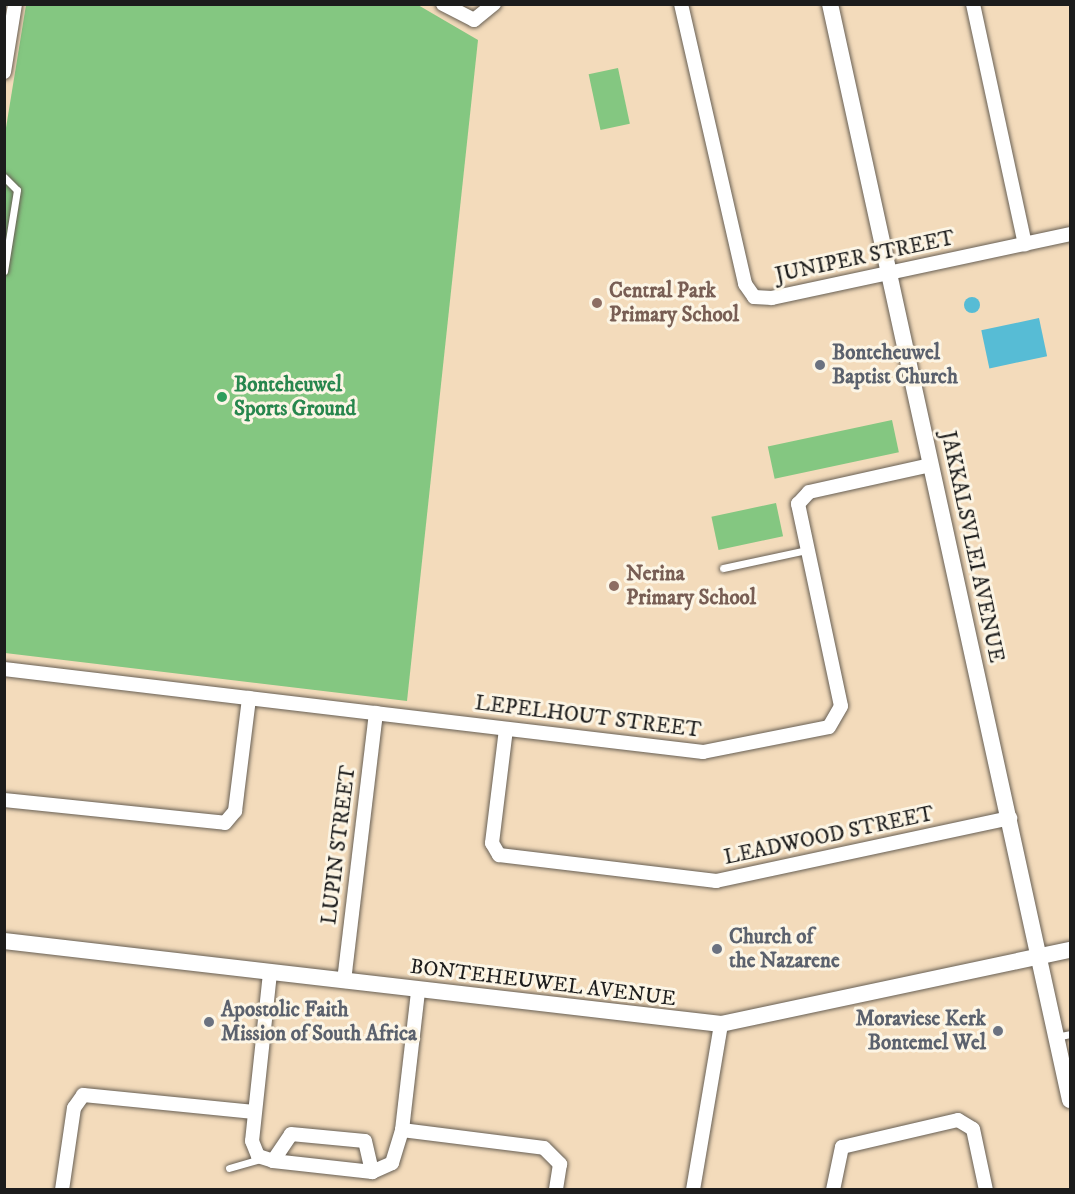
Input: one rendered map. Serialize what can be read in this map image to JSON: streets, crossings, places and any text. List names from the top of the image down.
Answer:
{
  "streets": {
    "street": [
      "JUNIPER STREET",
      "JAKKALSVLEI AVENUE",
      "LEPELHOUT STREET",
      "LEADWOOD STREET",
      "LUPIN STREET",
      "BONTEHEUWEL AVENUE"
    ]
  },
  "crossings": [
    ["JUNIPER STREET", "JAKKALSVLEI AVENUE"],
    ["JAKKALSVLEI AVENUE", "LEPELHOUT STREET"],
    ["JAKKALSVLEI AVENUE", "LEADWOOD STREET"],
    ["JAKKALSVLEI AVENUE", "BONTEHEUWEL AVENUE"],
    ["LEPELHOUT STREET", "LEADWOOD STREET"],
    ["LEPELHOUT STREET", "LUPIN STREET"],
    ["LUPIN STREET", "BONTEHEUWEL AVENUE"]
  ],
  "places": [
    "Central Park Primary School",
    "Bonteheuwel Baptist Church",
    "Bonteheuwel Sports Ground",
    "Nerina Primary School",
    "Church of the Nazarene",
    "Apostolic Faith Mission of South Africa",
    "Moraviese Kerk Bontemel Wel"
  ]
}
